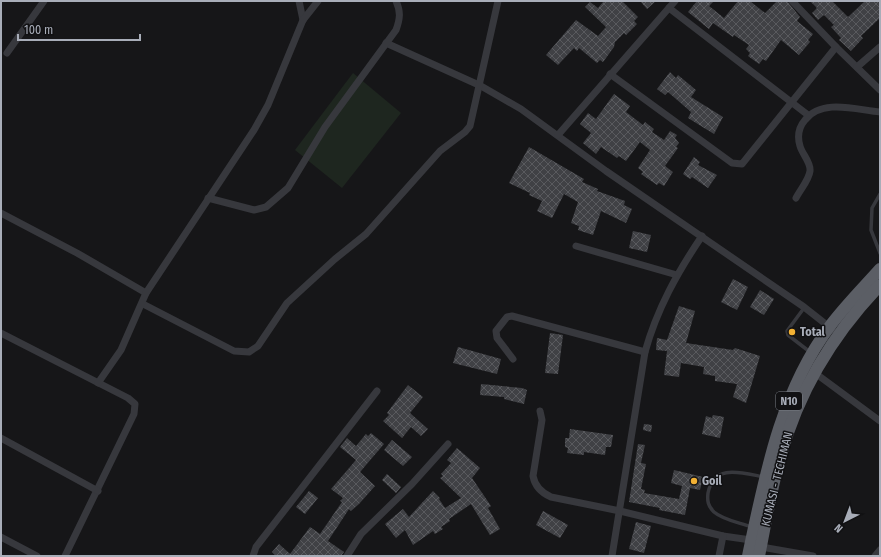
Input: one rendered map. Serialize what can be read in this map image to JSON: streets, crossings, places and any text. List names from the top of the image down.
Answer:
{
  "streets": {
    "highway": ["N10", "KUMASI - TECHIMAN"]
  },
  "crossings": [
    ["N10", "KUMASI - TECHIMAN"]
  ],
  "places": ["Total", "Goil"],
  "scale_bar": "100 m",
  "north": "bottom left"
}
